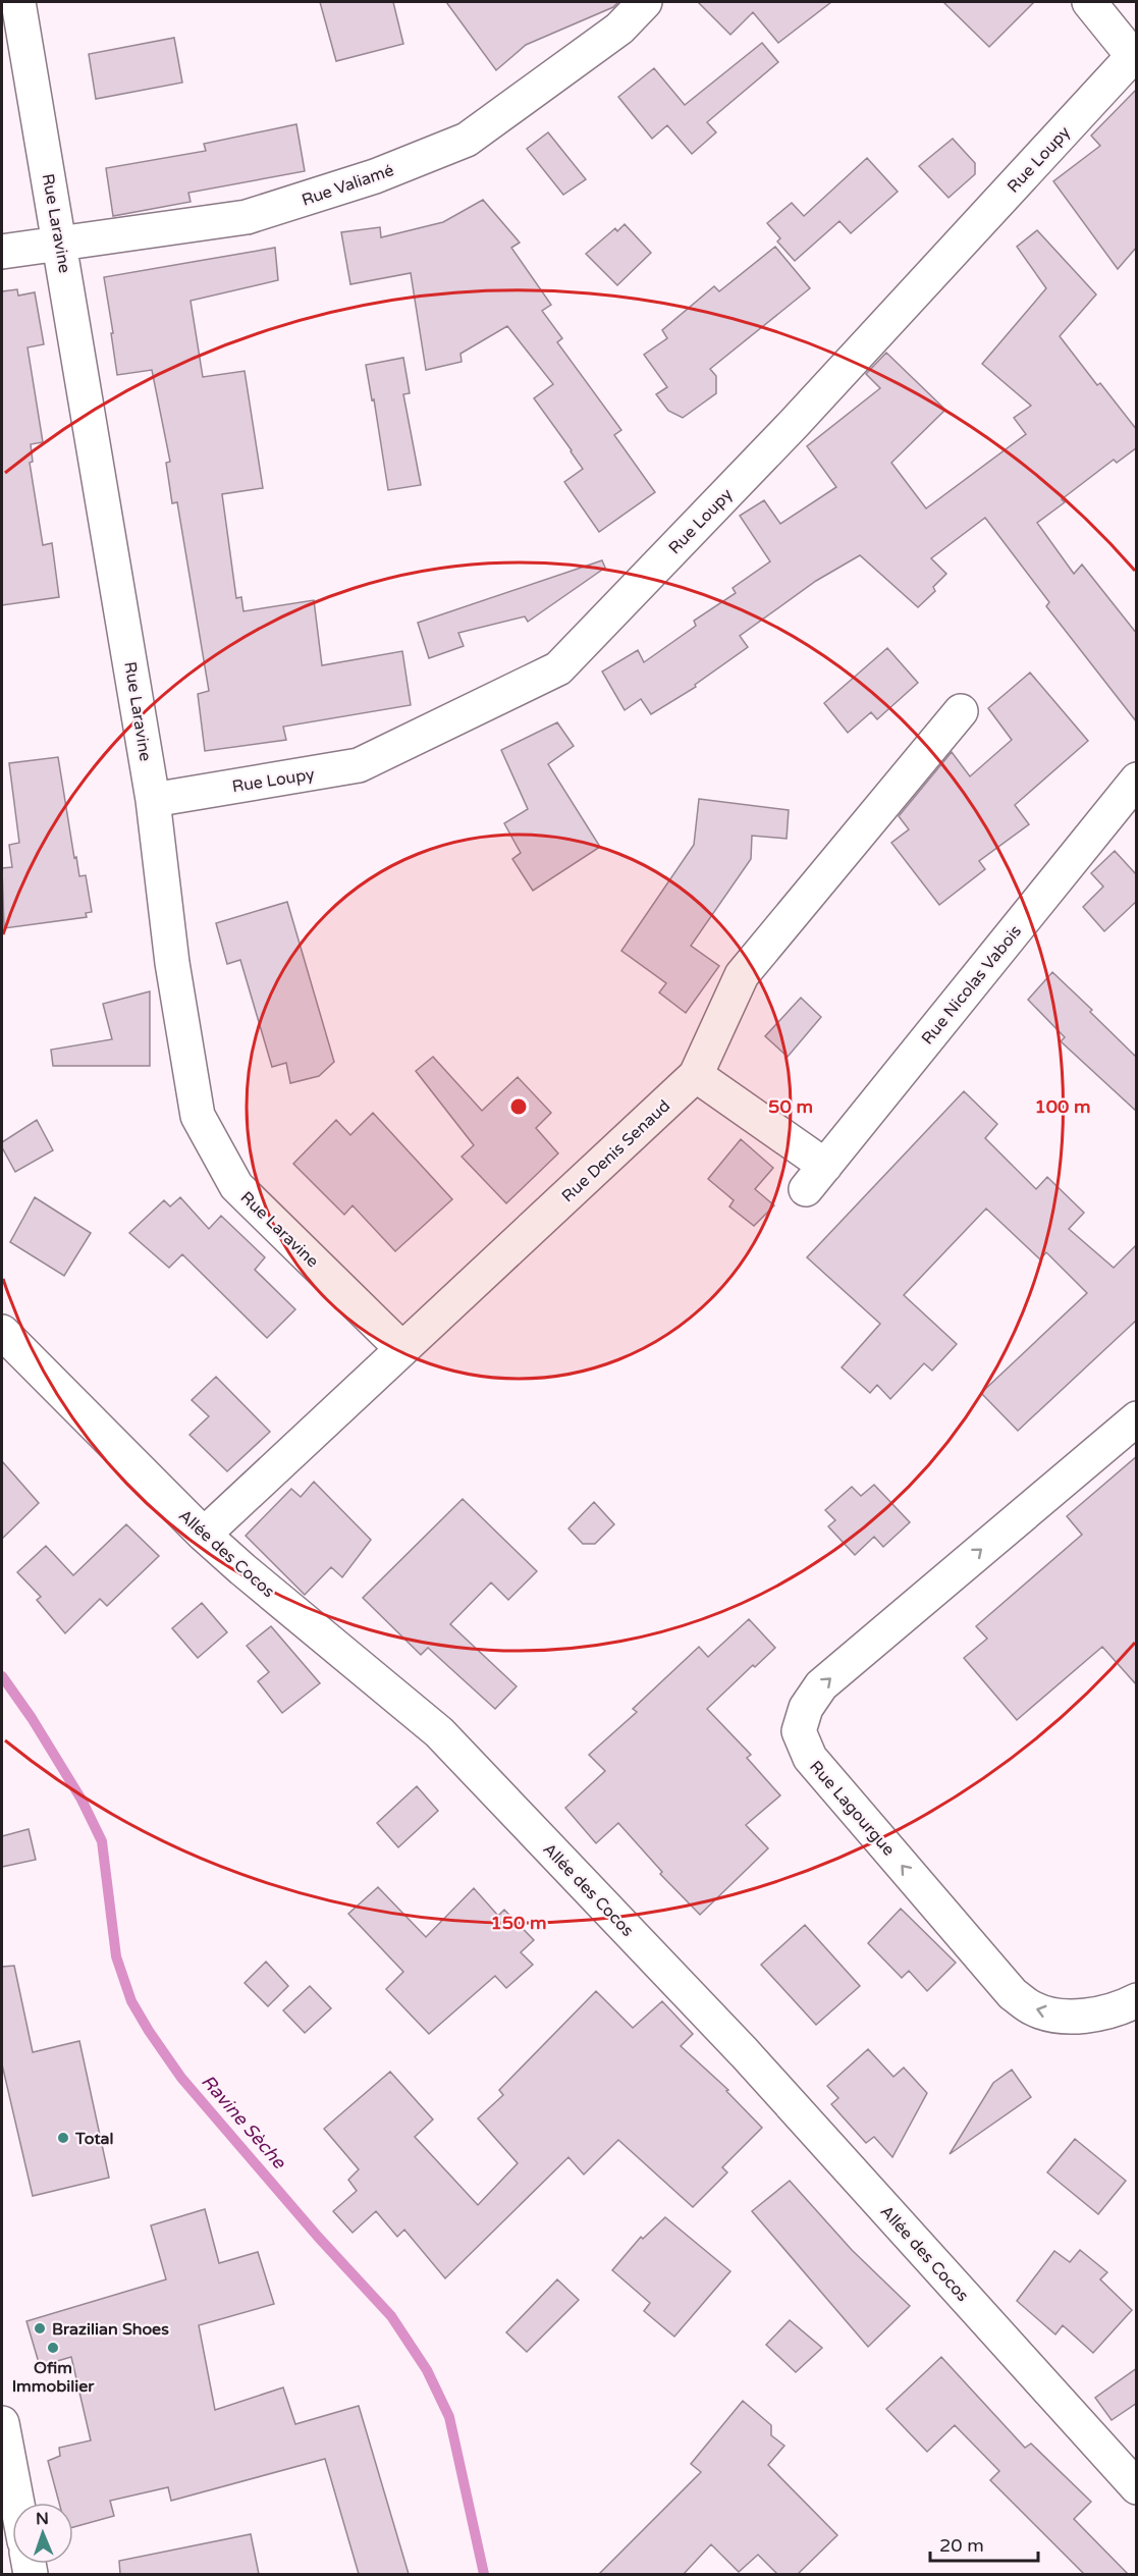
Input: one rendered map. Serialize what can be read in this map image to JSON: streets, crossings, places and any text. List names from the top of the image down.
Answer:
{
  "streets": {
    "street": [
      "Rue Loupy",
      "Rue Valiamé",
      "Rue Laravine",
      "Rue Nicolas Vabois",
      "Rue Denis Senaud",
      "Allée des Cocos",
      "Rue Lagourgue"
    ]
  },
  "crossings": [
    ["Rue Loupy", "Rue Laravine"],
    ["Rue Valiamé", "Rue Laravine"],
    ["Rue Laravine", "Rue Denis Senaud"],
    ["Rue Nicolas Vabois", "Rue Denis Senaud"],
    ["Rue Denis Senaud", "Allée des Cocos"]
  ],
  "water": ["Ravine Sèche"],
  "places": ["Total", "Brazilian Shoes", "Ofim Immobilier"],
  "scale_bar": "20 m",
  "north": "top",
  "rings": ["50 m", "100 m", "150 m"]
}
